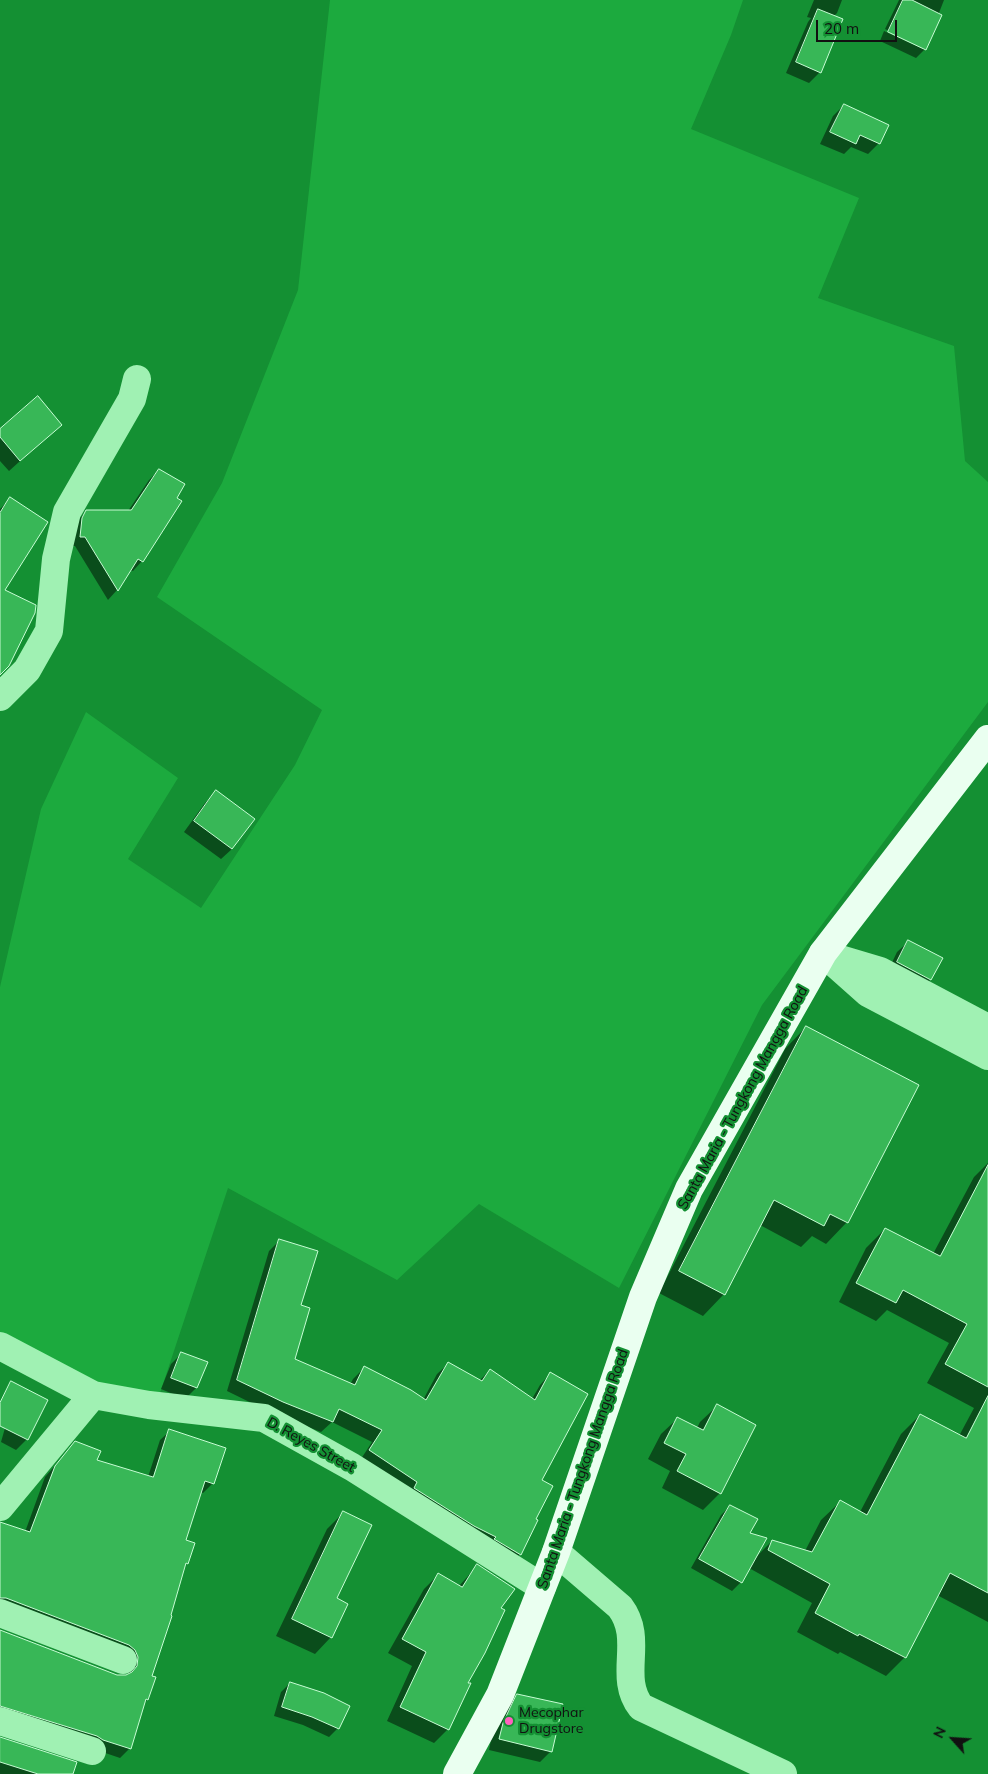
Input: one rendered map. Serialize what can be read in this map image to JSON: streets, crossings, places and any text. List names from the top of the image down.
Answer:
{
  "streets": {
    "main road": ["Santa Maria - Tungkong Mangga Road"],
    "street": ["D. Reyes Street"]
  },
  "crossings": [
    ["Santa Maria - Tungkong Mangga Road", "D. Reyes Street"]
  ],
  "places": ["Mecophar Drugstore"],
  "scale_bar": "20 m",
  "north": "top left"
}
